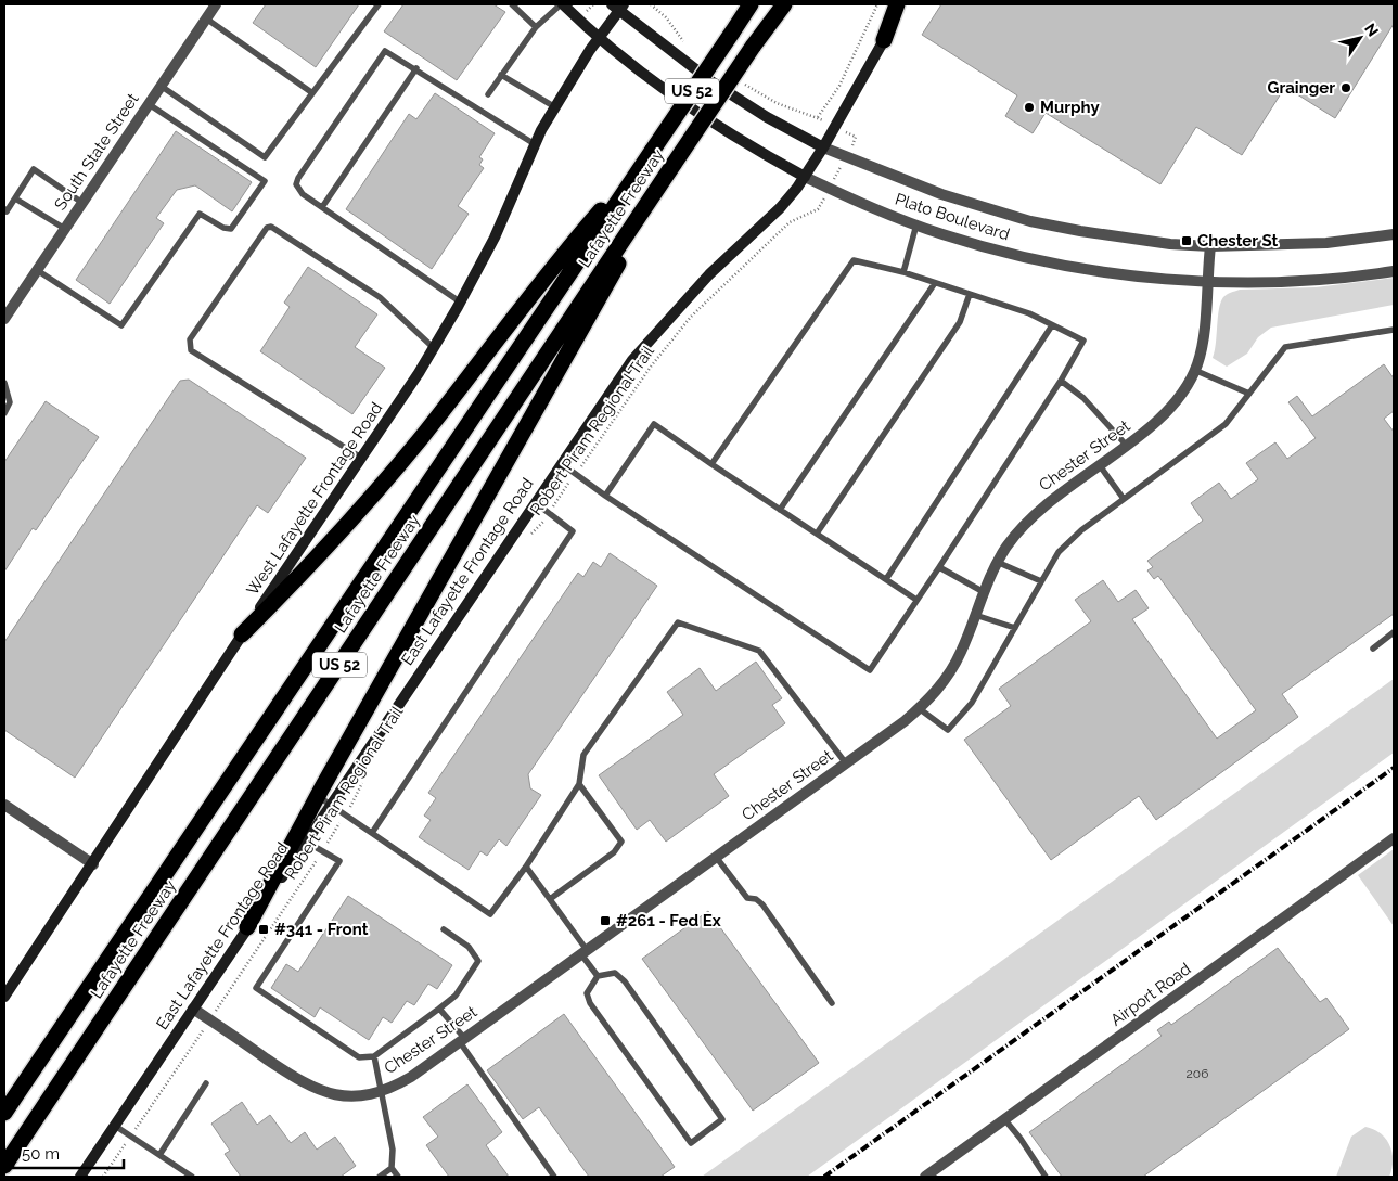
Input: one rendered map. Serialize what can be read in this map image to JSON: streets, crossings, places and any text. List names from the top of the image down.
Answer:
{
  "streets": {
    "highway": ["US 52", "Lafayette Freeway"],
    "main road": ["Plato Boulevard", "West Lafayette Frontage Road", "East Lafayette Frontage Road"],
    "street": ["South State Street", "Chester Street", "Airport Road"],
    "path": ["Robert Piram Regional Trail"]
  },
  "crossings": [
    ["Plato Boulevard", "Chester Street"],
    ["Plato Boulevard", "West Lafayette Frontage Road"],
    ["Plato Boulevard", "East Lafayette Frontage Road"],
    ["Chester Street", "East Lafayette Frontage Road"]
  ],
  "places": {
    "other": ["Grainger", "Murphy"],
    "transit": ["Chester St", "#261 - Fed Ex", "#341 - Front"]
  },
  "house_numbers": ["206"],
  "scale_bar": "50 m",
  "north": "top right"
}
